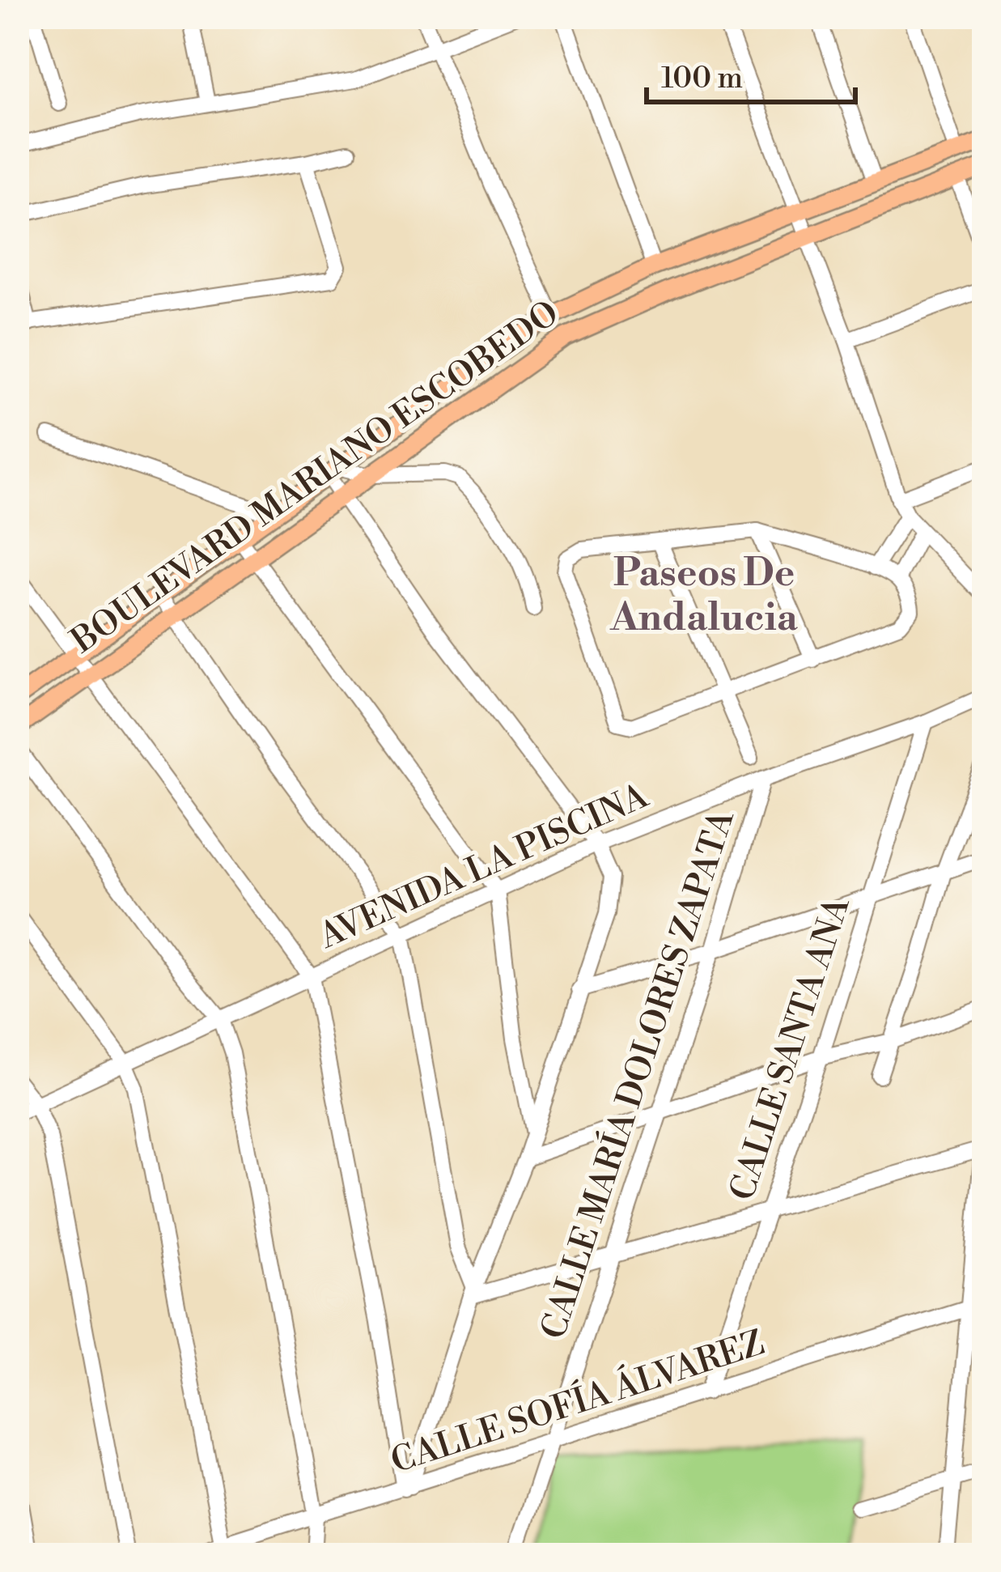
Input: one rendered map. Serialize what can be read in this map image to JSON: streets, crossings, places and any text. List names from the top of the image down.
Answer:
{
  "streets": {
    "main road": ["BOULEVARD MARIANO ESCOBEDO"],
    "street": [
      "AVENIDA LA PISCINA",
      "CALLE SANTA ANA",
      "CALLE MARÍA DOLORES ZAPATA",
      "CALLE SOFÍA ÁLVAREZ"
    ]
  },
  "crossings": [
    ["AVENIDA LA PISCINA", "CALLE SANTA ANA"],
    ["AVENIDA LA PISCINA", "CALLE MARÍA DOLORES ZAPATA"],
    ["CALLE SANTA ANA", "CALLE SOFÍA ÁLVAREZ"],
    ["CALLE MARÍA DOLORES ZAPATA", "CALLE SOFÍA ÁLVAREZ"]
  ],
  "districts": ["Paseos De Andalucia"],
  "scale_bar": "100 m"
}
